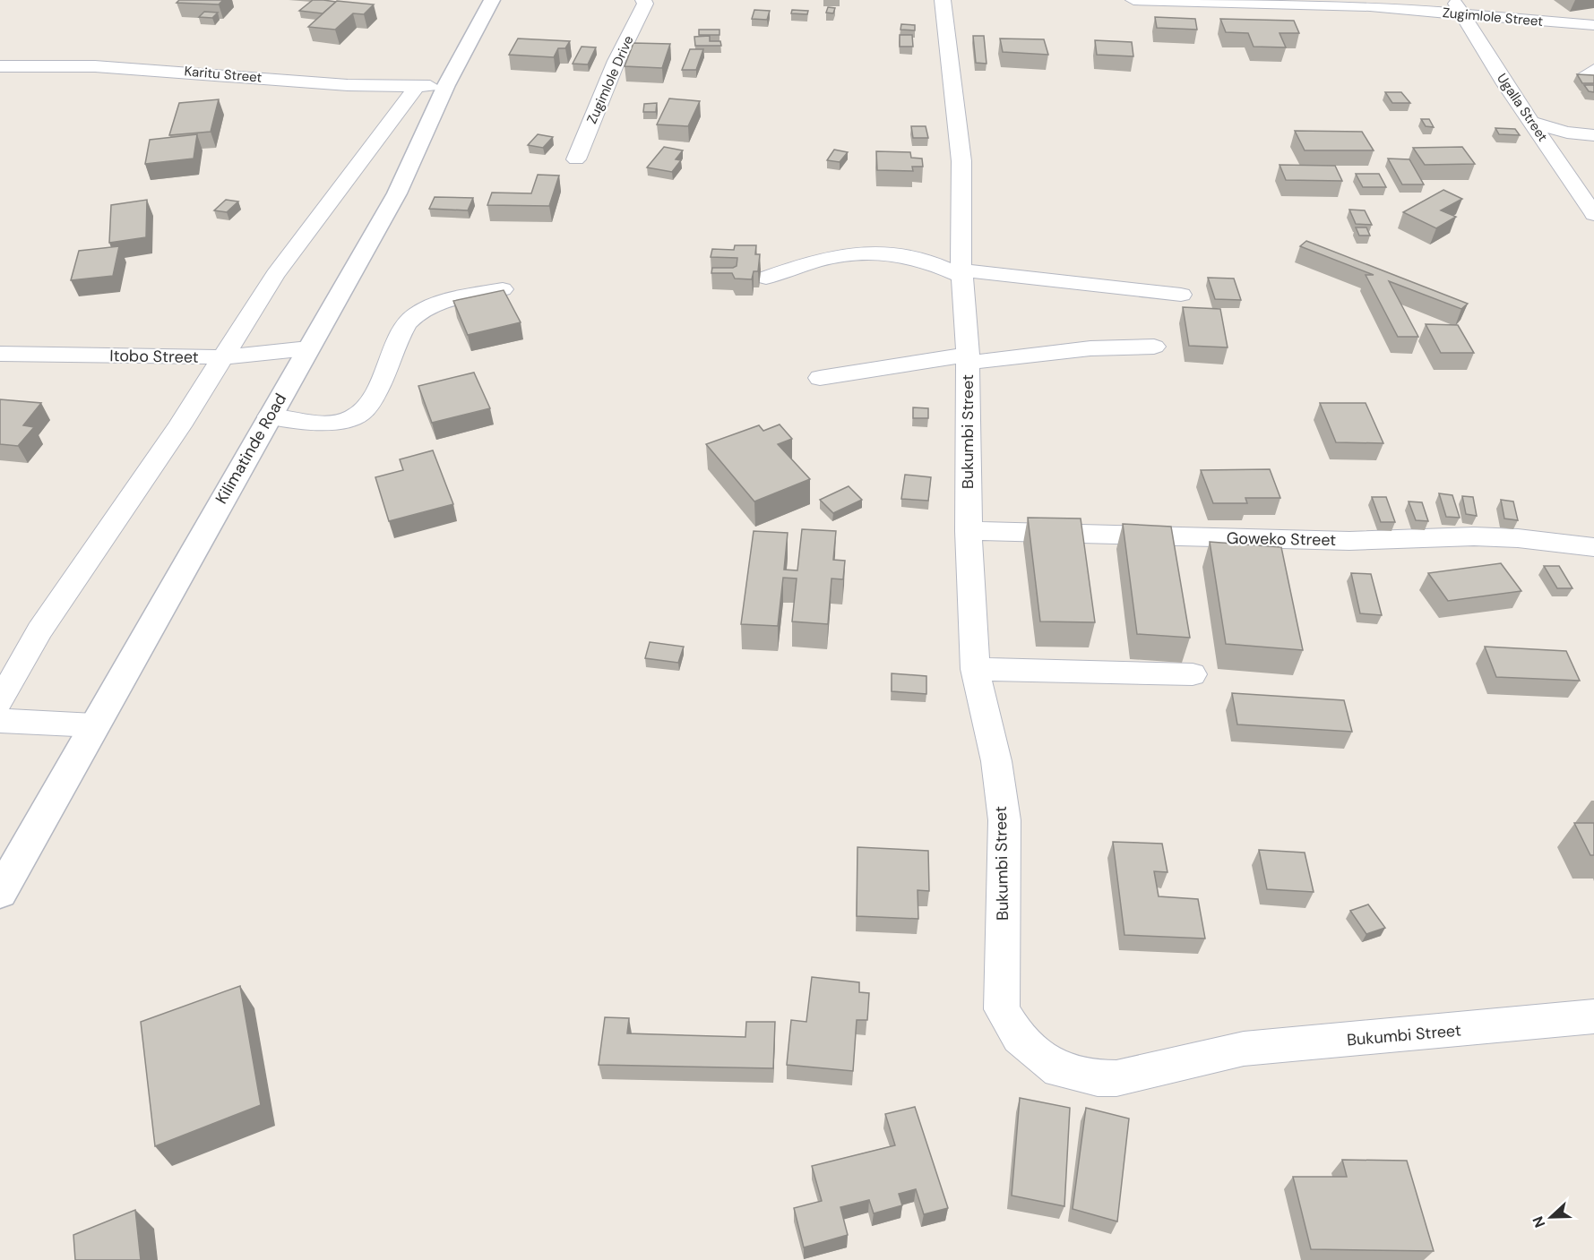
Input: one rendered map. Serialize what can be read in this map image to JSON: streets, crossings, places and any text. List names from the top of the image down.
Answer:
{
  "streets": {
    "main road": ["Kilimatinde Road"],
    "street": [
      "Zugimlole Street",
      "Karitu Street",
      "Zugimlole Drive",
      "Ugalla Street",
      "Itobo Street",
      "Bukumbi Street",
      "Goweko Street"
    ]
  },
  "crossings": [
    ["Zugimlole Street", "Ugalla Street"],
    ["Karitu Street", "Kilimatinde Road"],
    ["Itobo Street", "Kilimatinde Road"],
    ["Bukumbi Street", "Goweko Street"]
  ],
  "north": "left"
}
